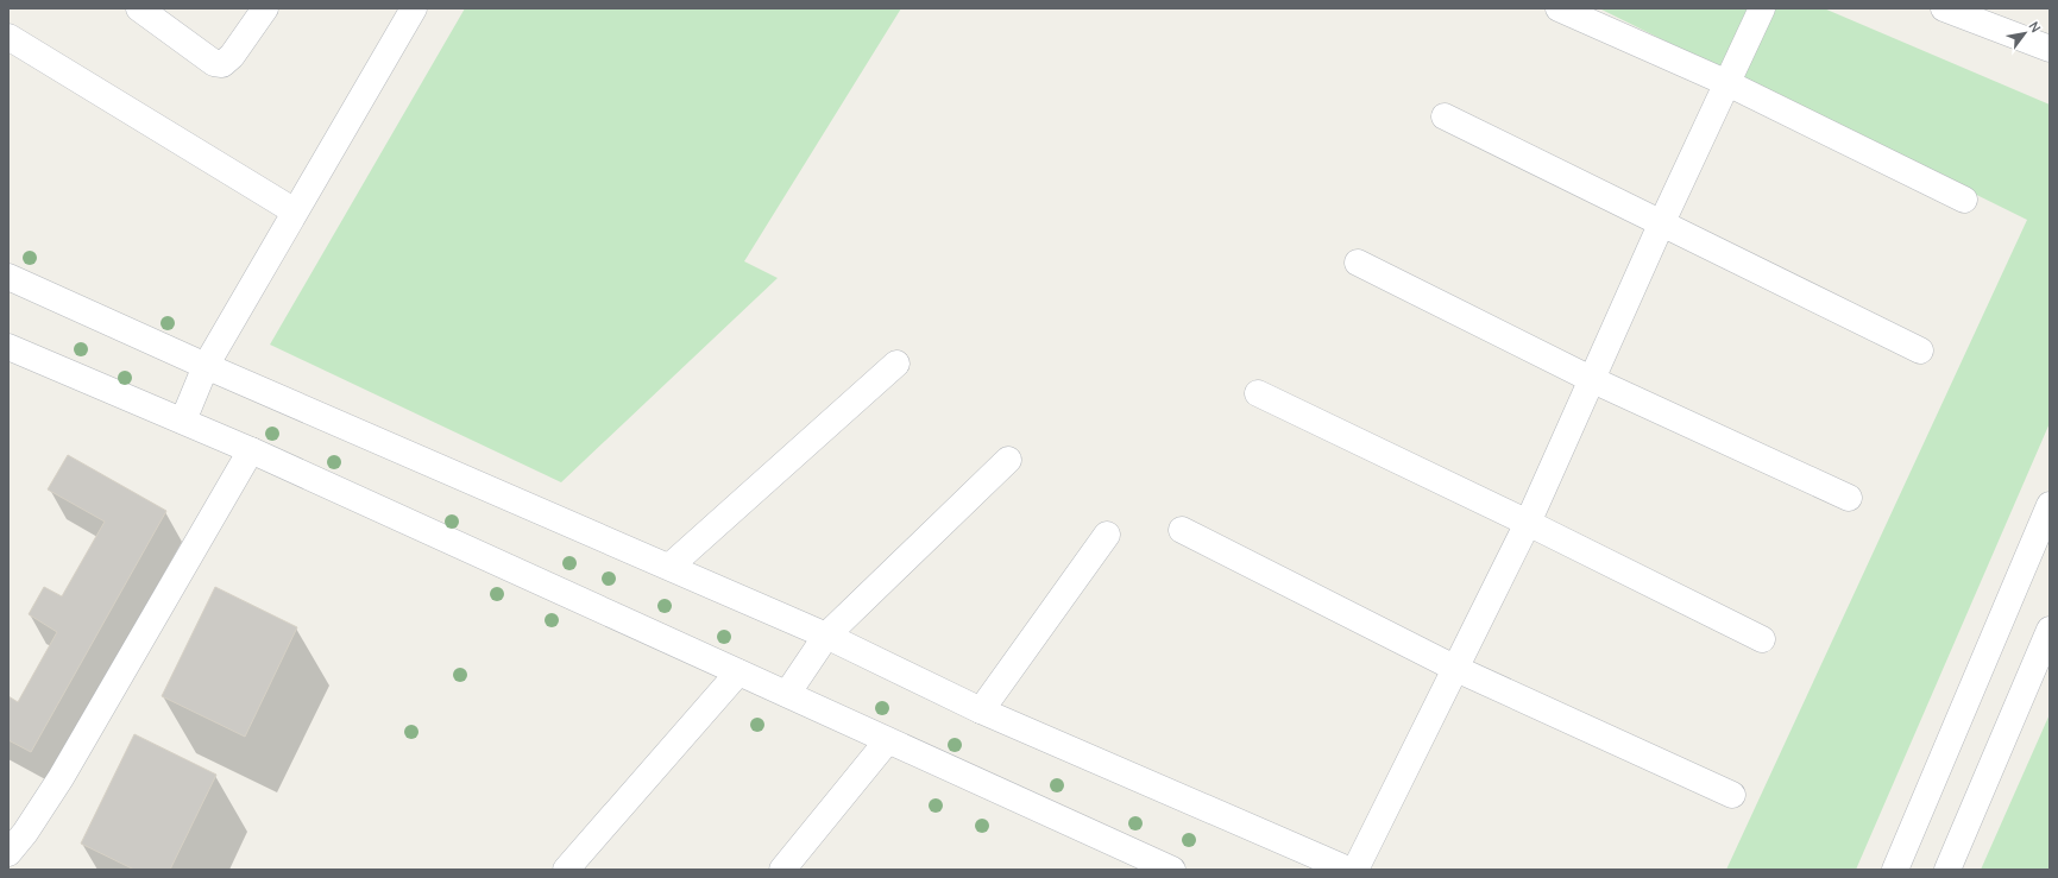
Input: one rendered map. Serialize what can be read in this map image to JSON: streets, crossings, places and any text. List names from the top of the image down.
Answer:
{
  "north": "top right"
}
